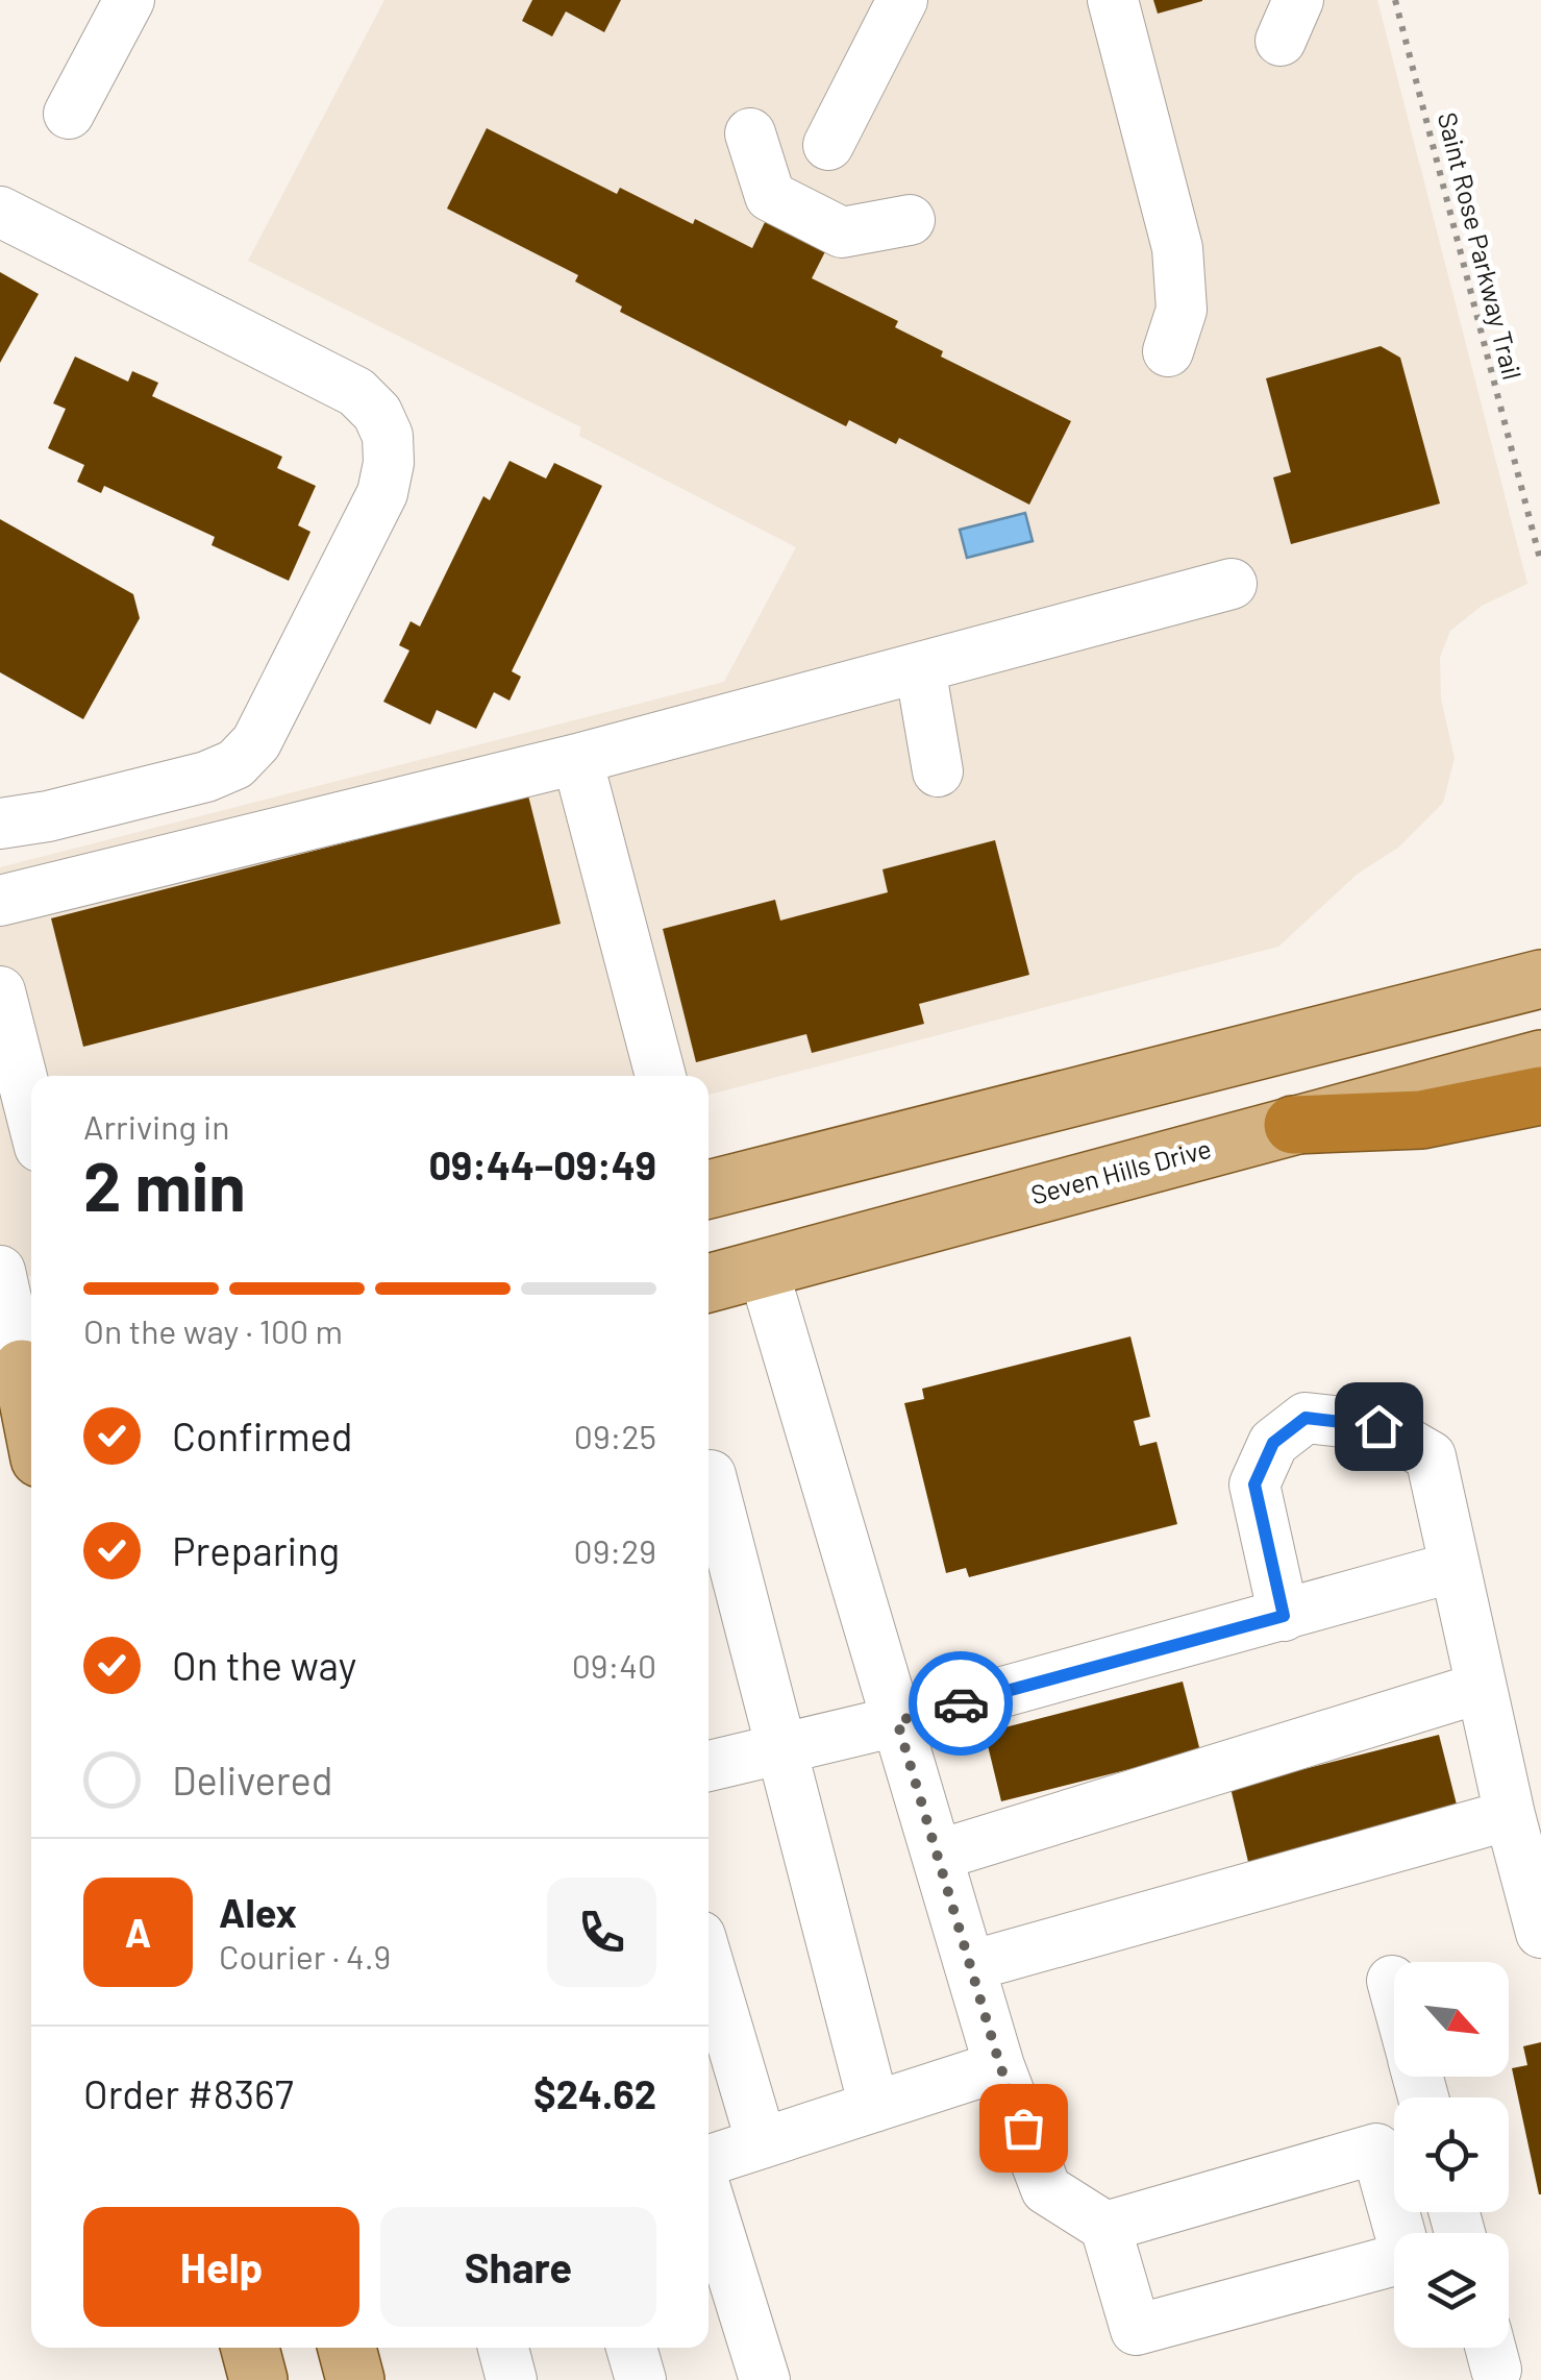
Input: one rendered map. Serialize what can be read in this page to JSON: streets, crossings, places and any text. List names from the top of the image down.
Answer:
{
  "streets": {
    "main road": ["Seven Hills Drive"],
    "path": ["Saint Rose Parkway Trail"]
  },
  "north": "bottom right",
  "page": {
    "heading": ["2 min", "Arriving in", "09:44–09:49"],
    "panel": [
      "Alex",
      "Courier · 4.9",
      "Order #8367",
      "$24.62"
    ],
    "bar": "On the way · 100 m",
    "list": [
      ["Confirmed", "09:25"],
      ["Preparing", "09:29"],
      ["On the way", "09:40"],
      "Delivered"
    ],
    "round": "A",
    "buttons": ["Help", "Share"]
  }
}
